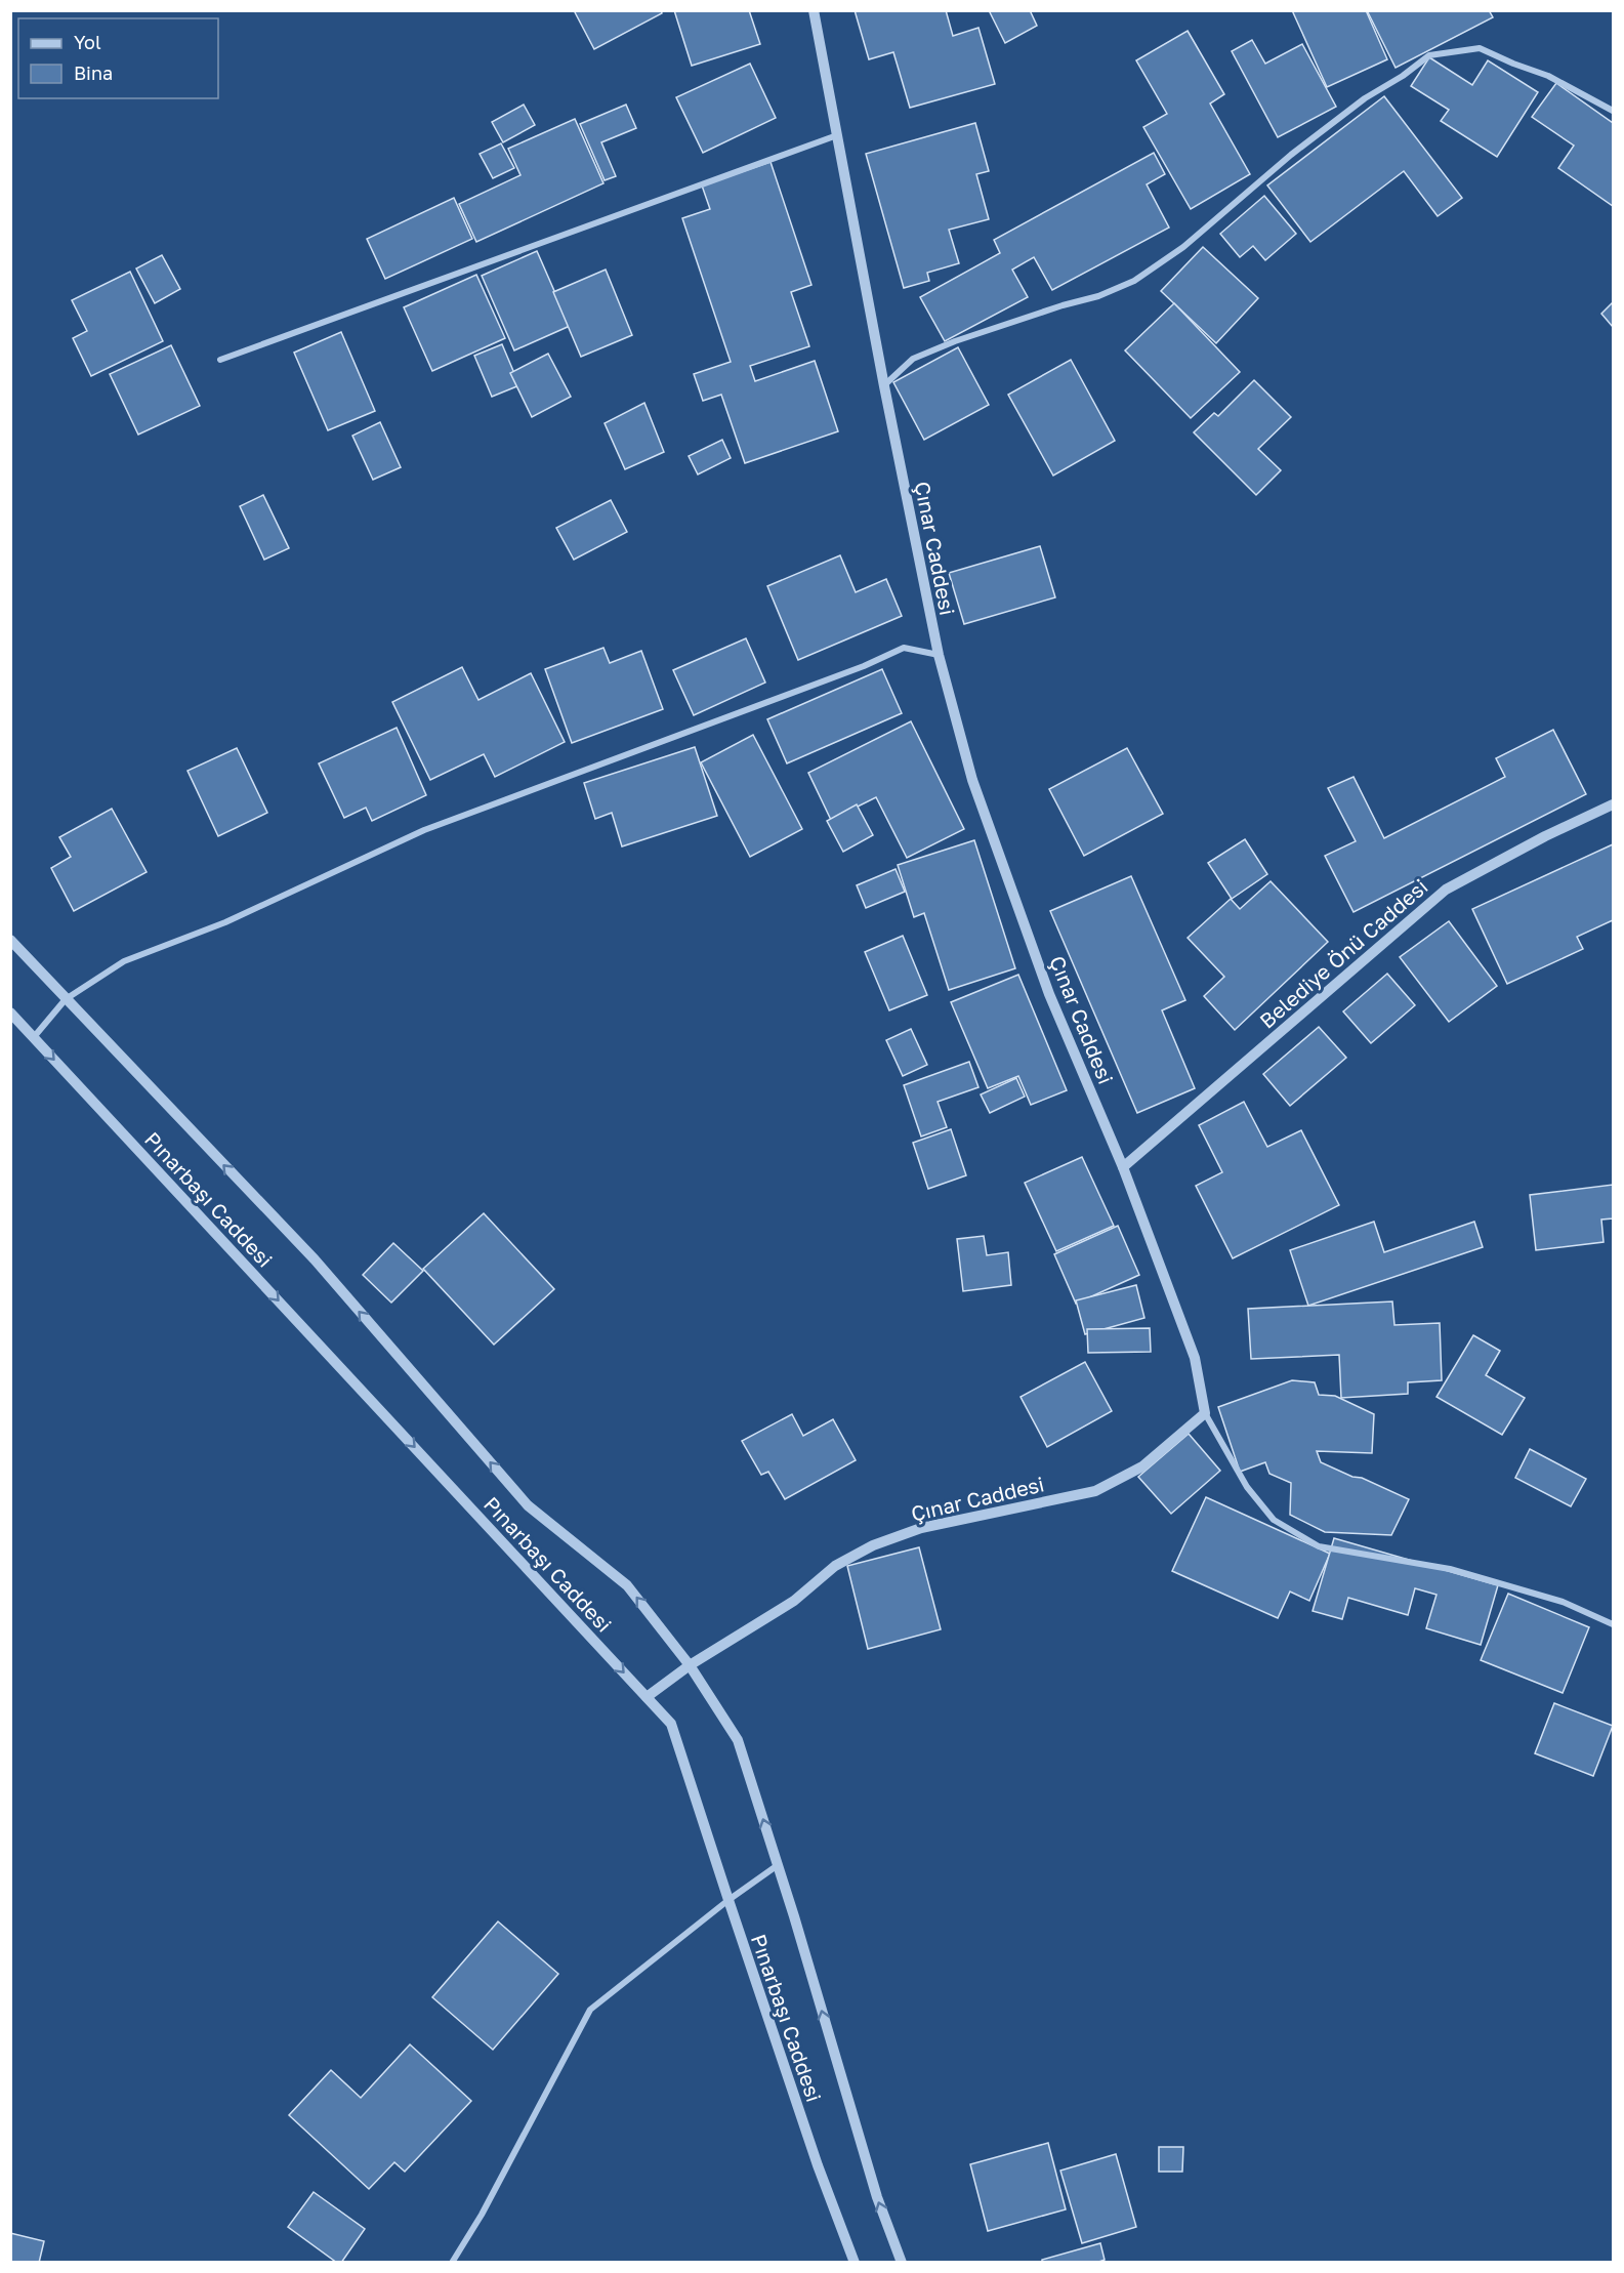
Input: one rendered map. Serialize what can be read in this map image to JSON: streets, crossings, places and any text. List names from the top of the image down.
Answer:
{
  "streets": {
    "street": ["Çınar Caddesi", "Belediye Önü Caddesi", "Pınarbaşı Caddesi"]
  },
  "crossings": [
    ["Çınar Caddesi", "Belediye Önü Caddesi"],
    ["Çınar Caddesi", "Pınarbaşı Caddesi"]
  ],
  "legend": ["Yol", "Bina"]
}
